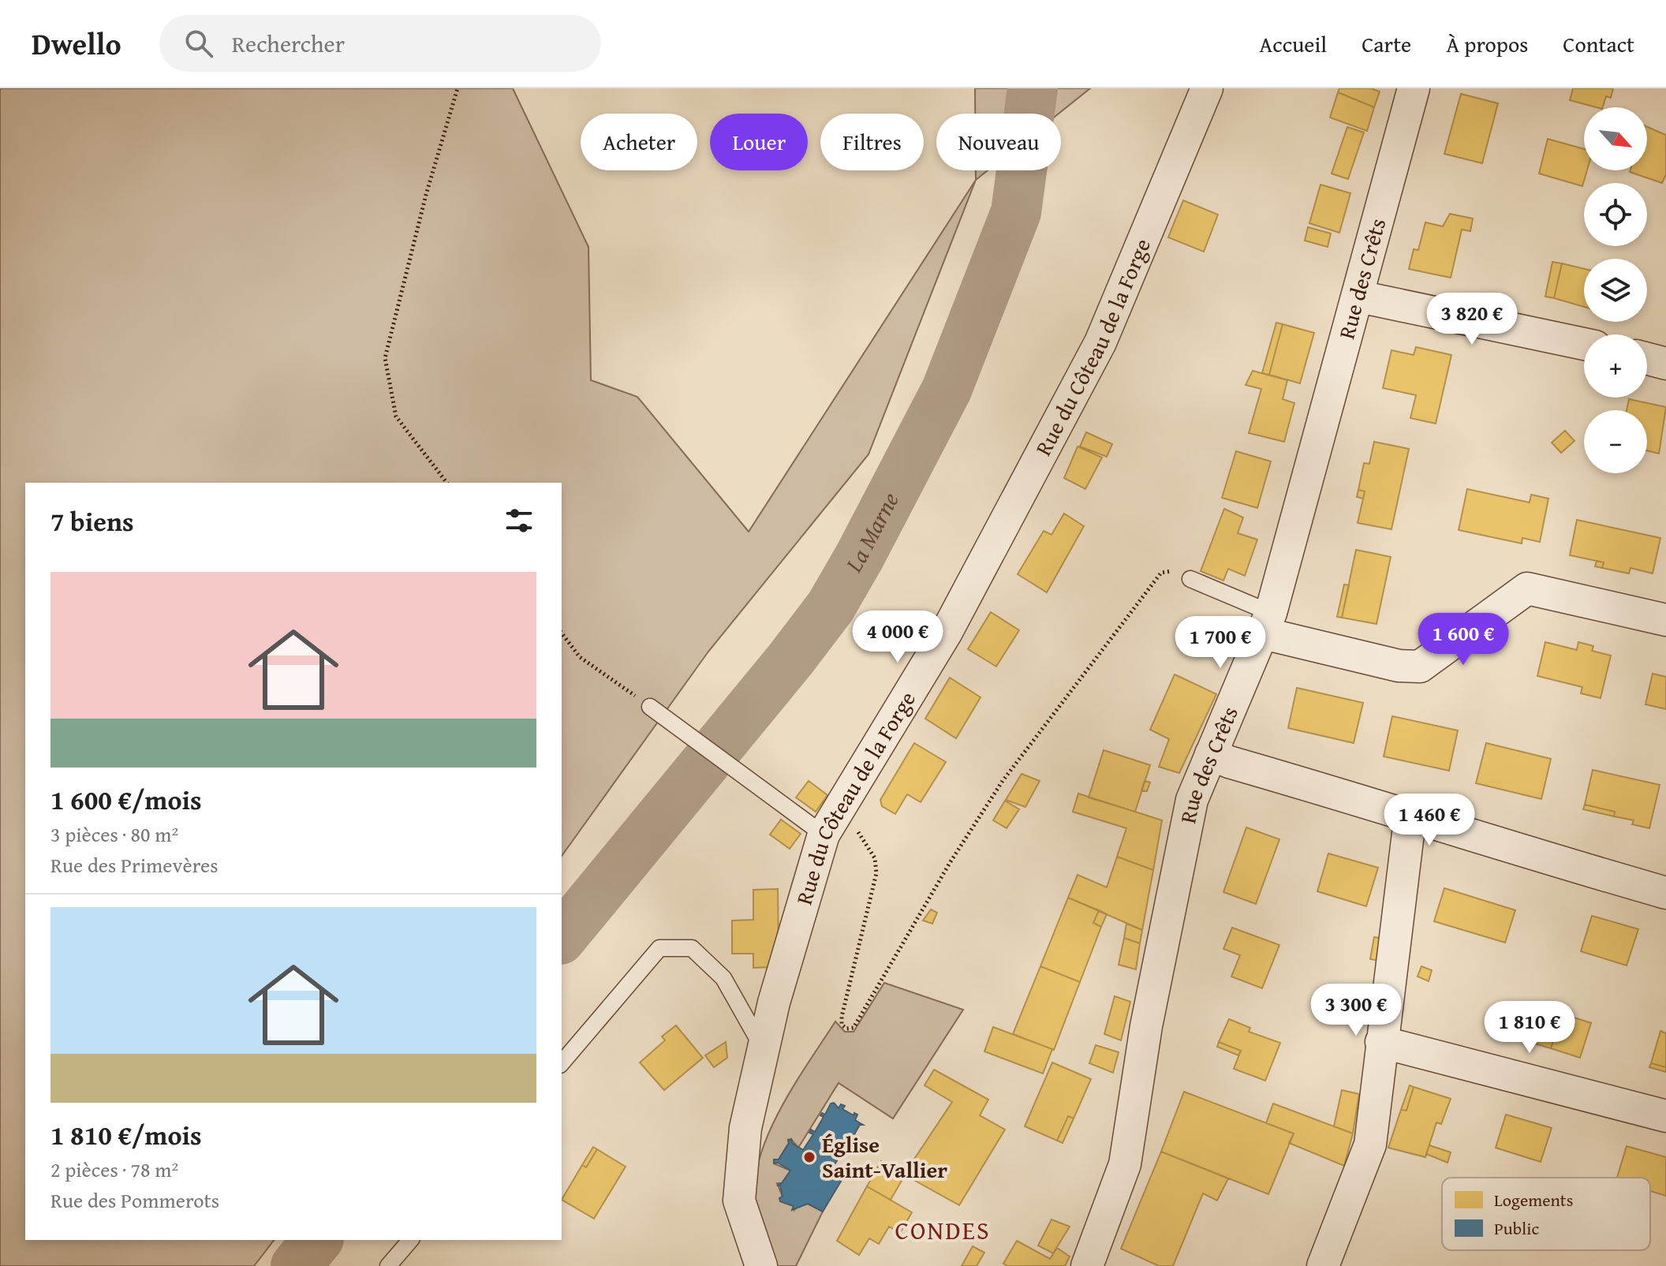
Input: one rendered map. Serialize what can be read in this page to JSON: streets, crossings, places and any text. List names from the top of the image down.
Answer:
{
  "streets": {
    "street": ["Rue des Crêts", "Rue du Côteau de la Forge"]
  },
  "districts": ["CONDES"],
  "water": ["La Marne"],
  "places": ["Église Saint-Vallier"],
  "legend": ["Logements", "Public"],
  "north": "bottom right",
  "page": {
    "header": "Dwello",
    "search": "Rechercher",
    "nav": [
      "Accueil",
      "Carte",
      "À propos",
      "Contact"
    ],
    "map_buttons": ["+", "−"],
    "chip": [
      "Acheter",
      "Louer",
      "Filtres",
      "Nouveau"
    ],
    "price": [
      "3 820 €",
      "4 000 €",
      "1 600 €",
      "1 700 €",
      "1 460 €",
      "3 300 €",
      "1 810 €"
    ],
    "heading": "7 biens",
    "list": [
      {
        "name": "1 600 €/mois",
        "note": "3 pièces · 80 m² · Rue des Primevères"
      },
      {
        "name": "1 810 €/mois",
        "note": "2 pièces · 78 m² · Rue des Pommerots"
      }
    ]
  }
}
